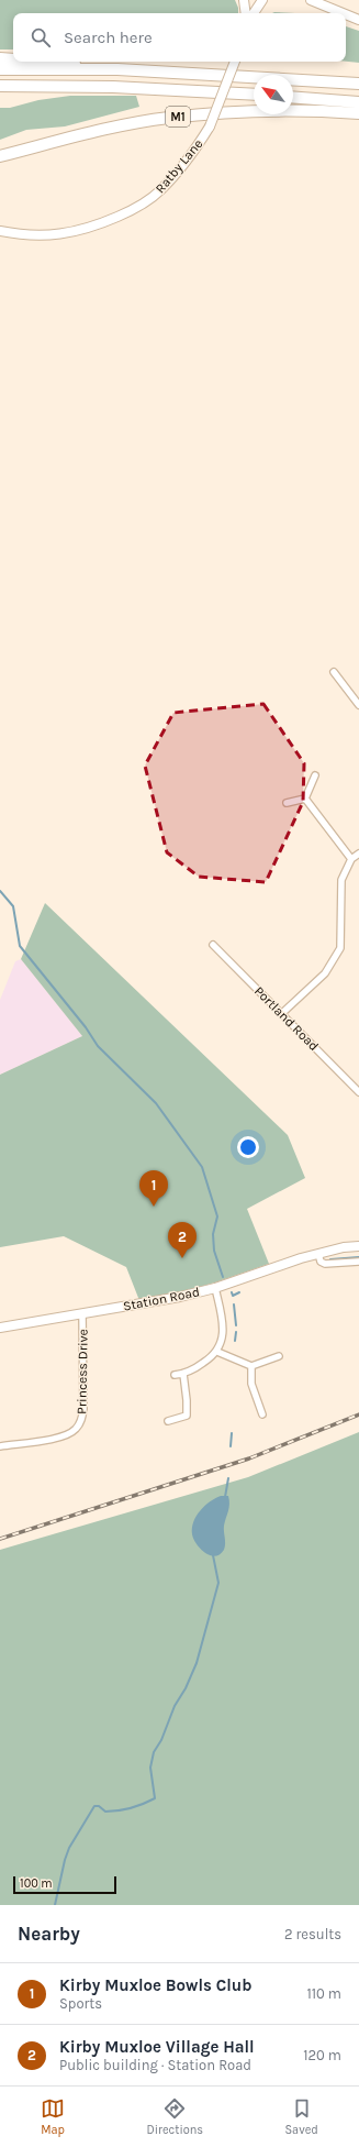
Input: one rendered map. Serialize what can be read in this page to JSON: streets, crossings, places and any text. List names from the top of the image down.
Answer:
{
  "streets": {
    "highway": ["M1"],
    "street": [
      "Ratby Lane",
      "Portland Road",
      "Station Road",
      "Princess Drive"
    ]
  },
  "crossings": [
    ["Station Road", "Princess Drive"]
  ],
  "scale_bar": "100 m",
  "north": "top left",
  "page": {
    "search": "Search here",
    "pins": ["1", "2"],
    "scale": "100 m",
    "heading": ["Nearby", "2 results"],
    "list": [
      {
        "mark": "1",
        "name": "Kirby Muxloe Bowls Club",
        "note": "Sports",
        "value": "110 m"
      },
      {
        "mark": "2",
        "name": "Kirby Muxloe Village Hall",
        "note": "Public building · Station Road",
        "value": "120 m"
      }
    ],
    "nav": ["Map", "Directions", "Saved"]
  }
}
